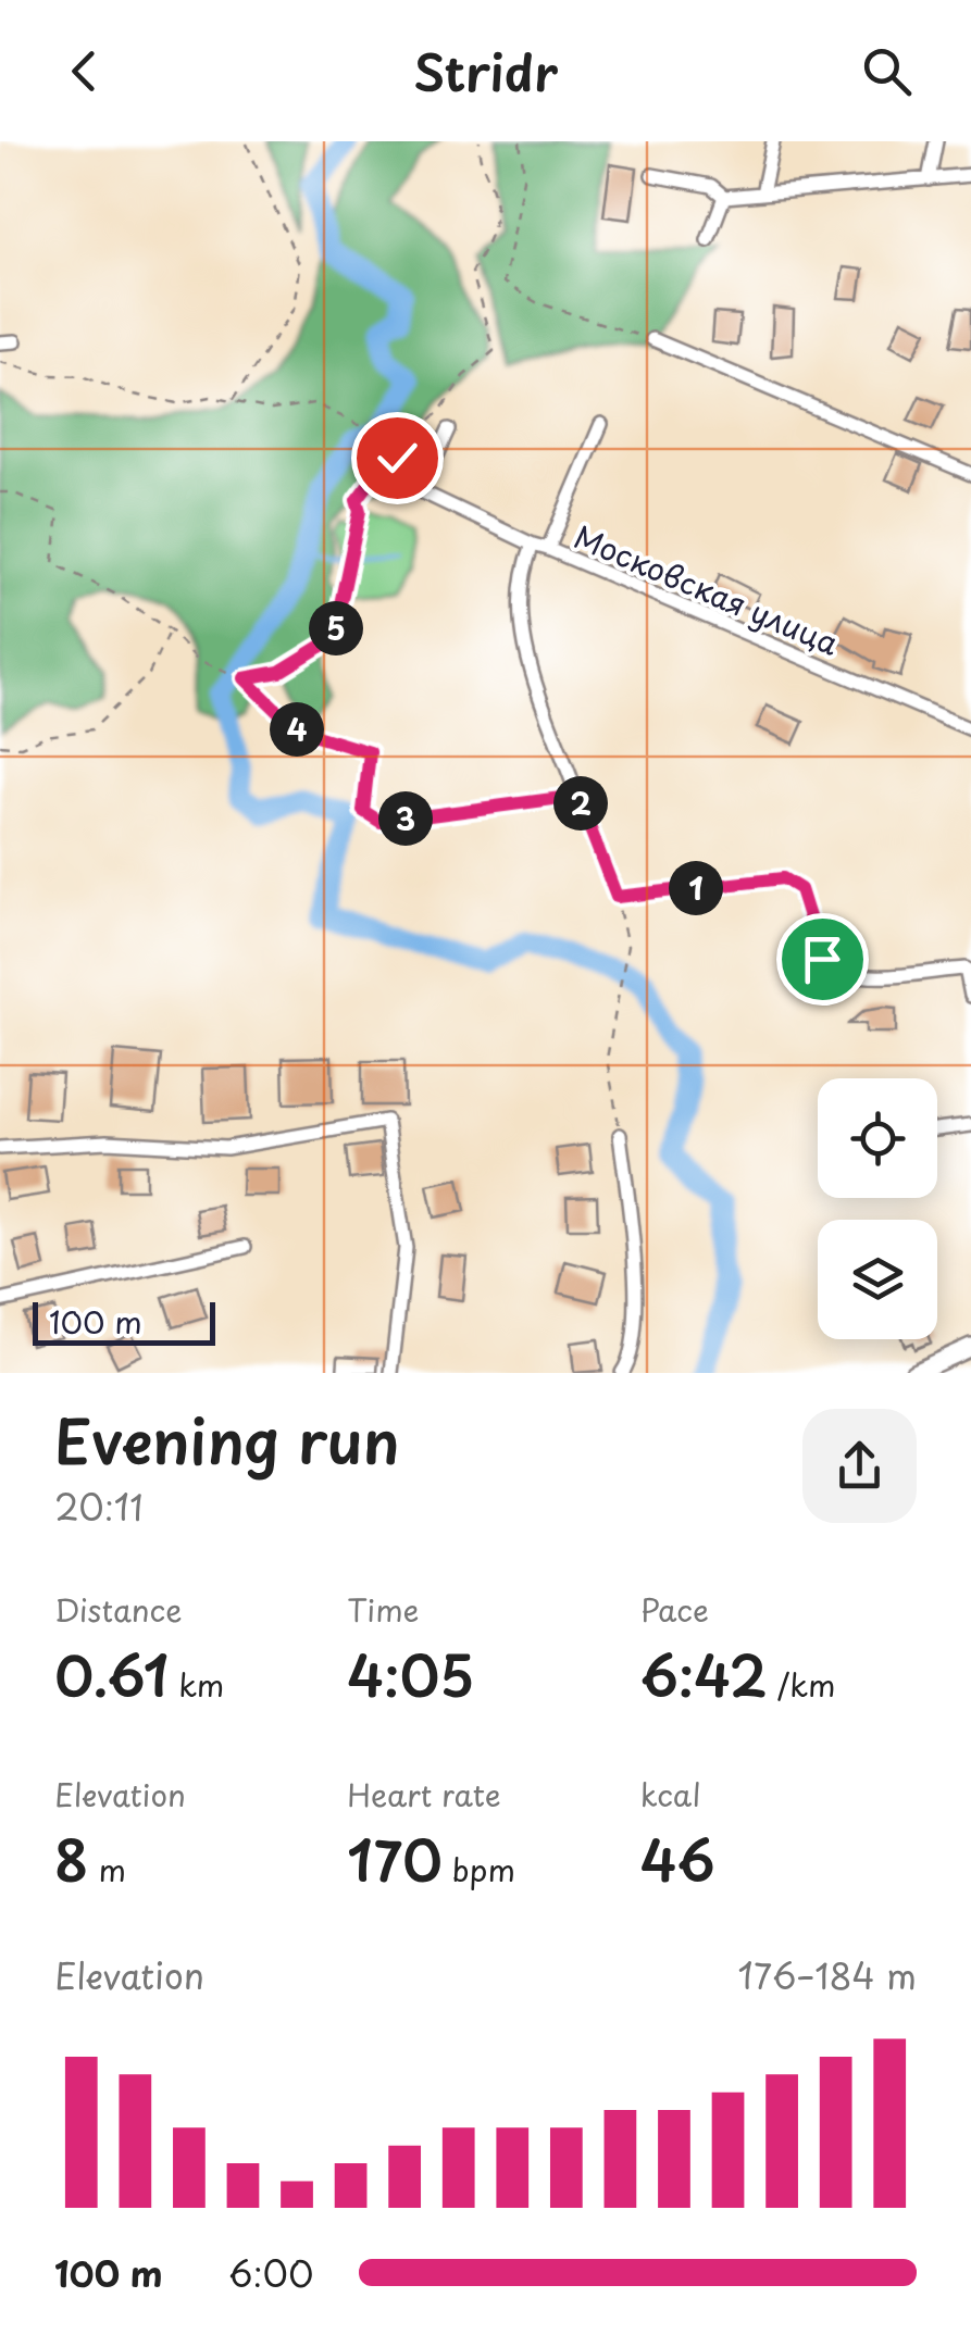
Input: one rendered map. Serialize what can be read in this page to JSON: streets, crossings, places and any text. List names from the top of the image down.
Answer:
{
  "streets": {
    "street": ["Московская улица"]
  },
  "scale_bar": "100 m",
  "page": {
    "header": "Stridr",
    "pins": [
      "5",
      "4",
      "2",
      "3",
      "1"
    ],
    "scale": "100 m",
    "heading": ["Evening run", "20:11"],
    "stats": [
      ["Distance", "0.61 km"],
      ["Time", "4:05"],
      ["Pace", "6:42 /km"],
      ["Elevation", "8 m"],
      ["Heart rate", "170 bpm"],
      ["kcal", "46"]
    ],
    "chart": ["Elevation", "176–184 m"],
    "list": [
      {
        "name": "100 m",
        "note": "6:00"
      }
    ]
  }
}
